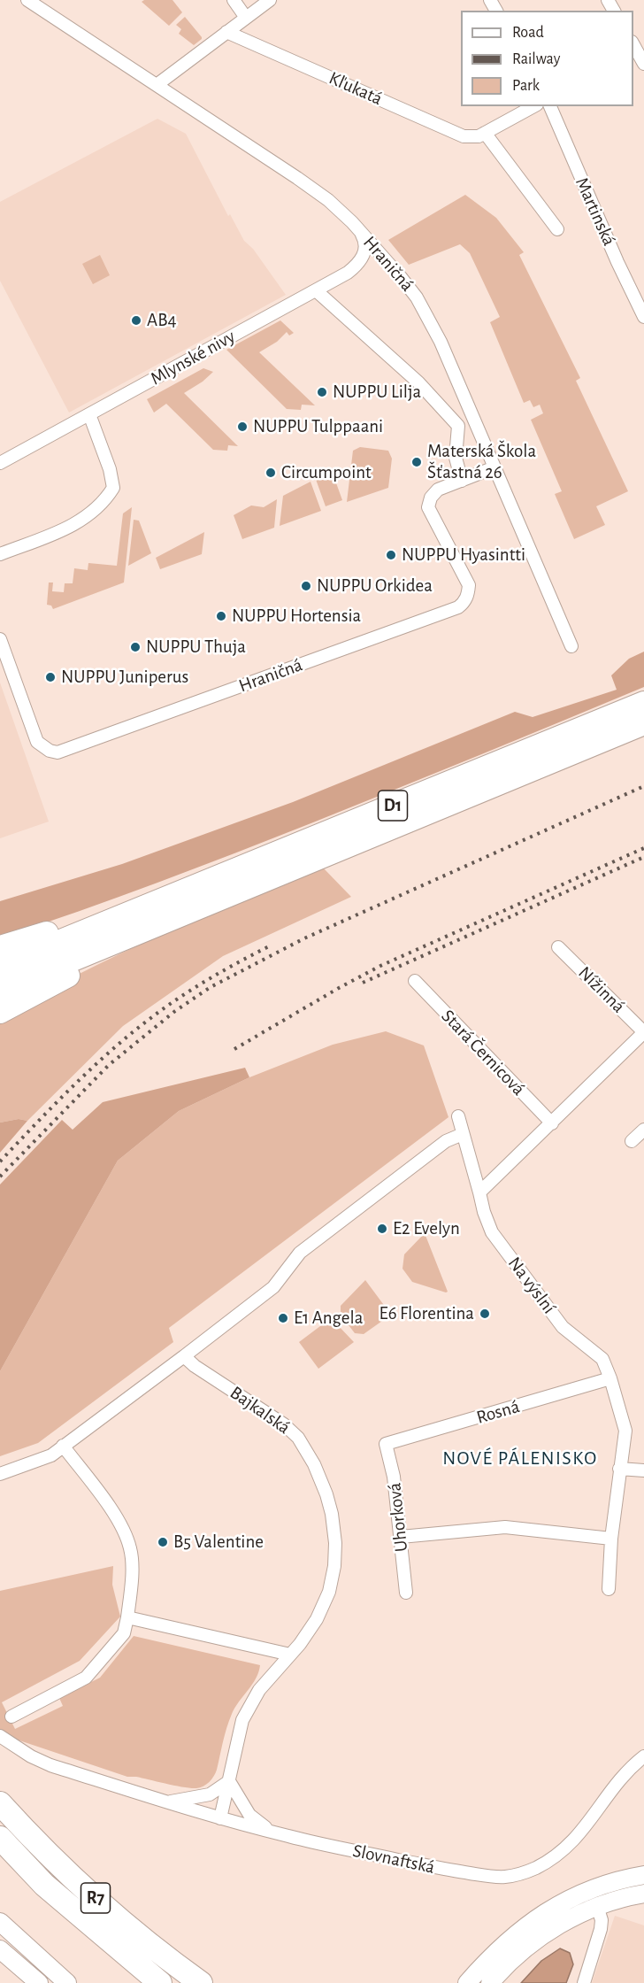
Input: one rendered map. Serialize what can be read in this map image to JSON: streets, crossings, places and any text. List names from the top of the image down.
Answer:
{
  "streets": {
    "highway": ["D1", "R7"],
    "street": [
      "Kľukatá",
      "Martinská",
      "Hraničná",
      "Mlynské nivy",
      "Nížinná",
      "Stará Černicová",
      "Na výslní",
      "Bajkalská",
      "Rosná",
      "Uhorková",
      "Slovnaftská"
    ]
  },
  "crossings": [
    ["Hraničná", "Mlynské nivy"],
    ["Na výslní", "Rosná"],
    ["Bajkalská", "Slovnaftská"],
    ["Rosná", "Uhorková"]
  ],
  "districts": ["NOVÉ PÁLENISKO"],
  "places": [
    "AB4",
    "NUPPU Lilja",
    "NUPPU Tulppaani",
    "Materská Škola Šťastná 26",
    "Circumpoint",
    "NUPPU Hyasintti",
    "NUPPU Orkidea",
    "NUPPU Hortensia",
    "NUPPU Thuja",
    "NUPPU Juniperus",
    "E2 Evelyn",
    "E6 Florentina",
    "E1 Angela",
    "B5 Valentine"
  ],
  "legend": ["Road", "Railway", "Park"]
}
